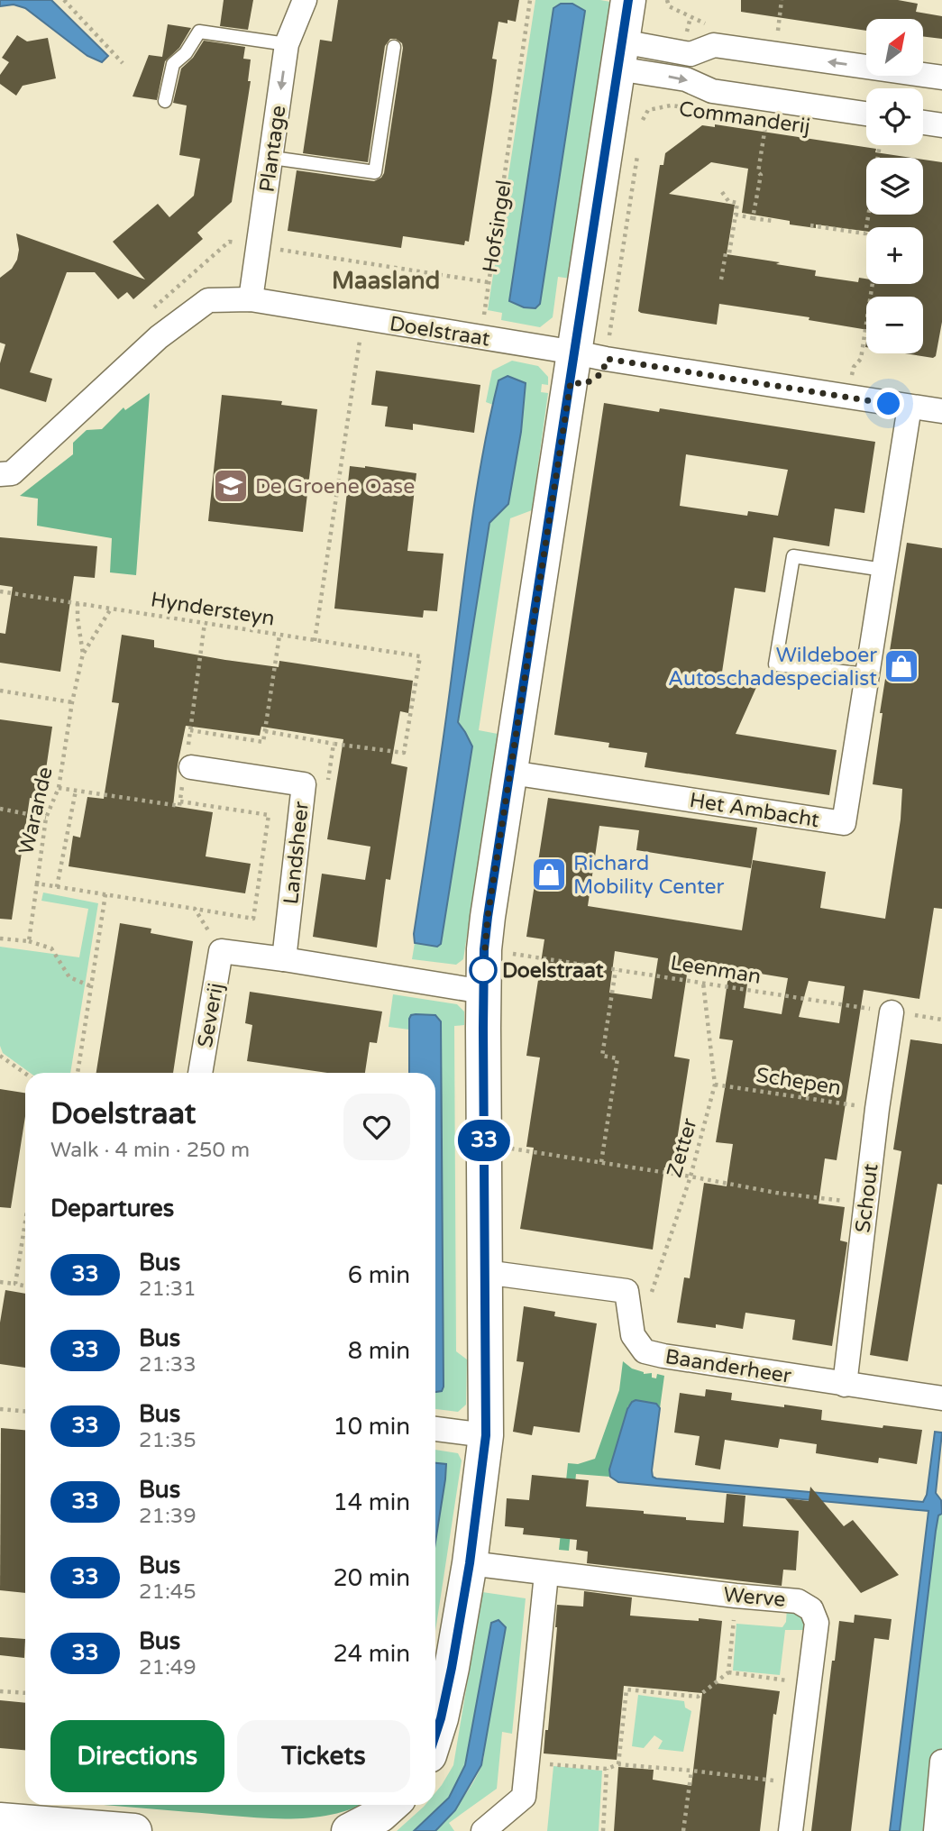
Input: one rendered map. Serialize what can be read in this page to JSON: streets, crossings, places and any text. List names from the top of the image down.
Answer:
{
  "streets": {
    "street": [
      "Commanderij",
      "Plantage",
      "Doelstraat",
      "Het Ambacht",
      "Landsheer",
      "Severij",
      "Schout",
      "Baanderheer",
      "Werve"
    ],
    "path": [
      "Hofsingel",
      "Hyndersteyn",
      "Warande",
      "Leenman",
      "Schepen",
      "Zetter"
    ]
  },
  "crossings": [
    ["Plantage", "Doelstraat"],
    ["Doelstraat", "Het Ambacht"],
    ["Hyndersteyn", "Warande"],
    ["Leenman", "Zetter"],
    ["Leenman", "Schout"],
    ["Schepen", "Zetter"],
    ["Schepen", "Schout"],
    ["Zetter", "Baanderheer"],
    ["Schout", "Baanderheer"]
  ],
  "one_way": ["Plantage"],
  "districts": ["Maasland"],
  "places": {
    "school or university": ["De Groene Oase"],
    "shop": ["Wildeboer Autoschadespecialist", "Richard Mobility Center"],
    "other": ["Doelstraat"]
  },
  "lines": ["bus line 33"],
  "north": "top right",
  "page": {
    "on_map": "33",
    "map_buttons": ["+", "−"],
    "heading": [
      ["Doelstraat", "Walk · 4 min · 250 m"],
      "Departures"
    ],
    "list": [
      {
        "mark": "33",
        "name": "Bus",
        "note": "21:31",
        "value": "6 min"
      },
      {
        "mark": "33",
        "name": "Bus",
        "note": "21:33",
        "value": "8 min"
      },
      {
        "mark": "33",
        "name": "Bus",
        "note": "21:35",
        "value": "10 min"
      },
      {
        "mark": "33",
        "name": "Bus",
        "note": "21:39",
        "value": "14 min"
      },
      {
        "mark": "33",
        "name": "Bus",
        "note": "21:45",
        "value": "20 min"
      },
      {
        "mark": "33",
        "name": "Bus",
        "note": "21:49",
        "value": "24 min"
      }
    ],
    "buttons": ["Directions", "Tickets"]
  }
}
